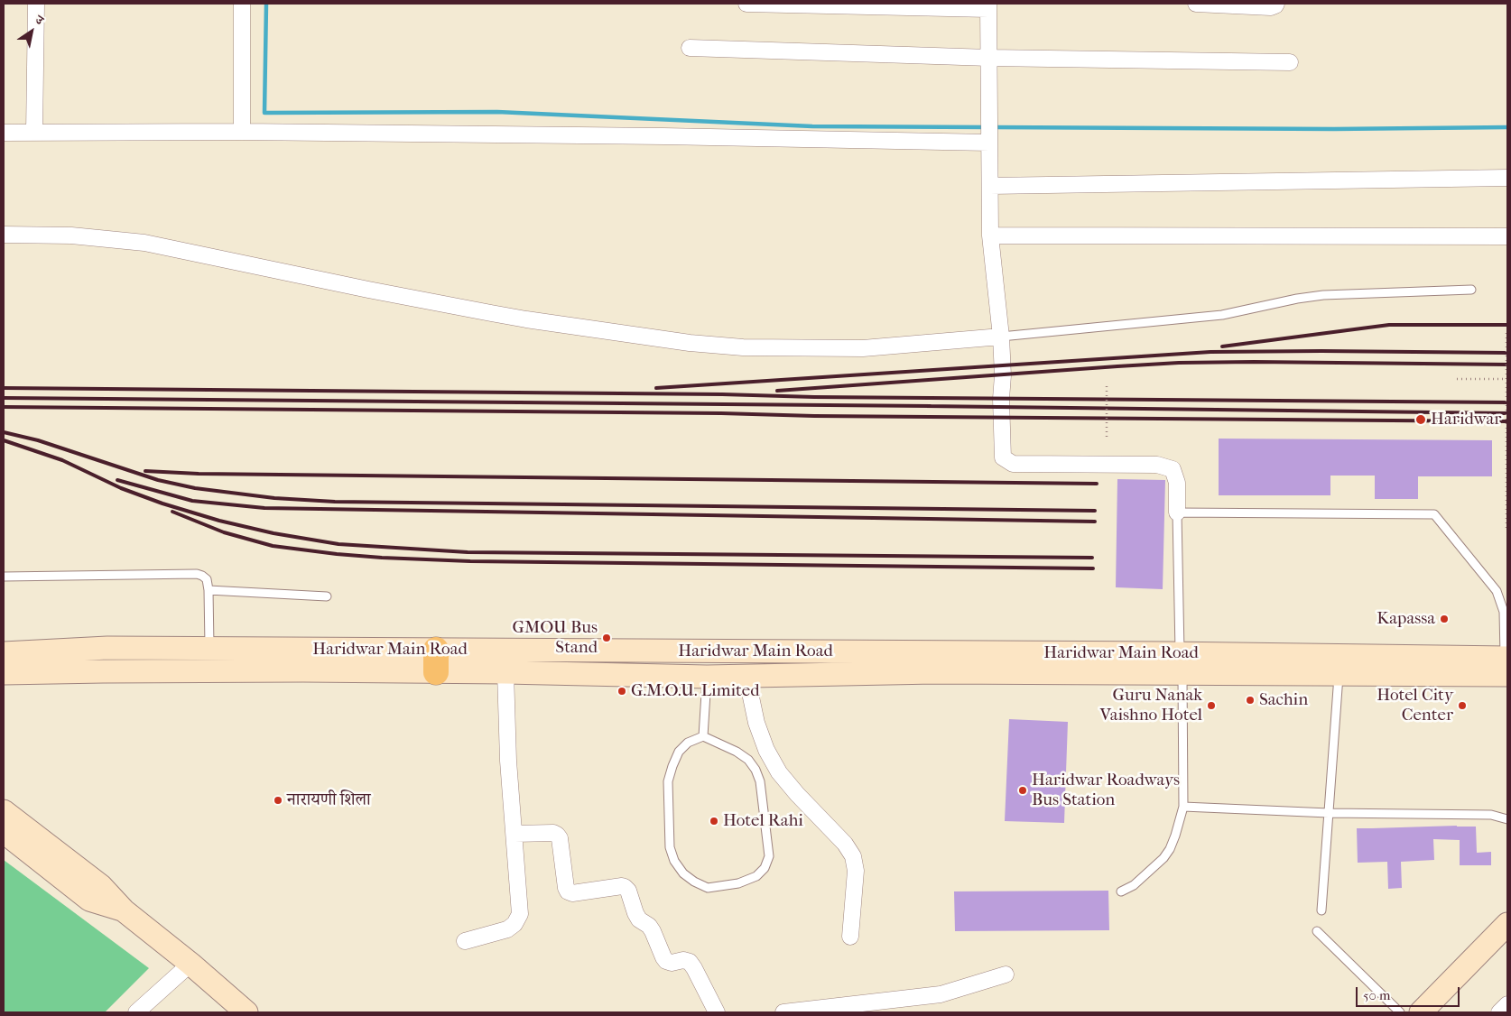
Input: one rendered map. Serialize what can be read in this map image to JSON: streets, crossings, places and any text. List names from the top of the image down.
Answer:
{
  "streets": {
    "main road": ["Haridwar Main Road"]
  },
  "places": [
    "Haridwar",
    "Kapassa",
    "GMOU Bus Stand",
    "G.M.O.U. Limited",
    "Sachin",
    "Guru Nanak Vaishno Hotel",
    "Hotel City Center",
    "Haridwar Roadways Bus Station",
    "नारायणी शिला",
    "Hotel Rahi"
  ],
  "scale_bar": "50 m",
  "north": "top right"
}
